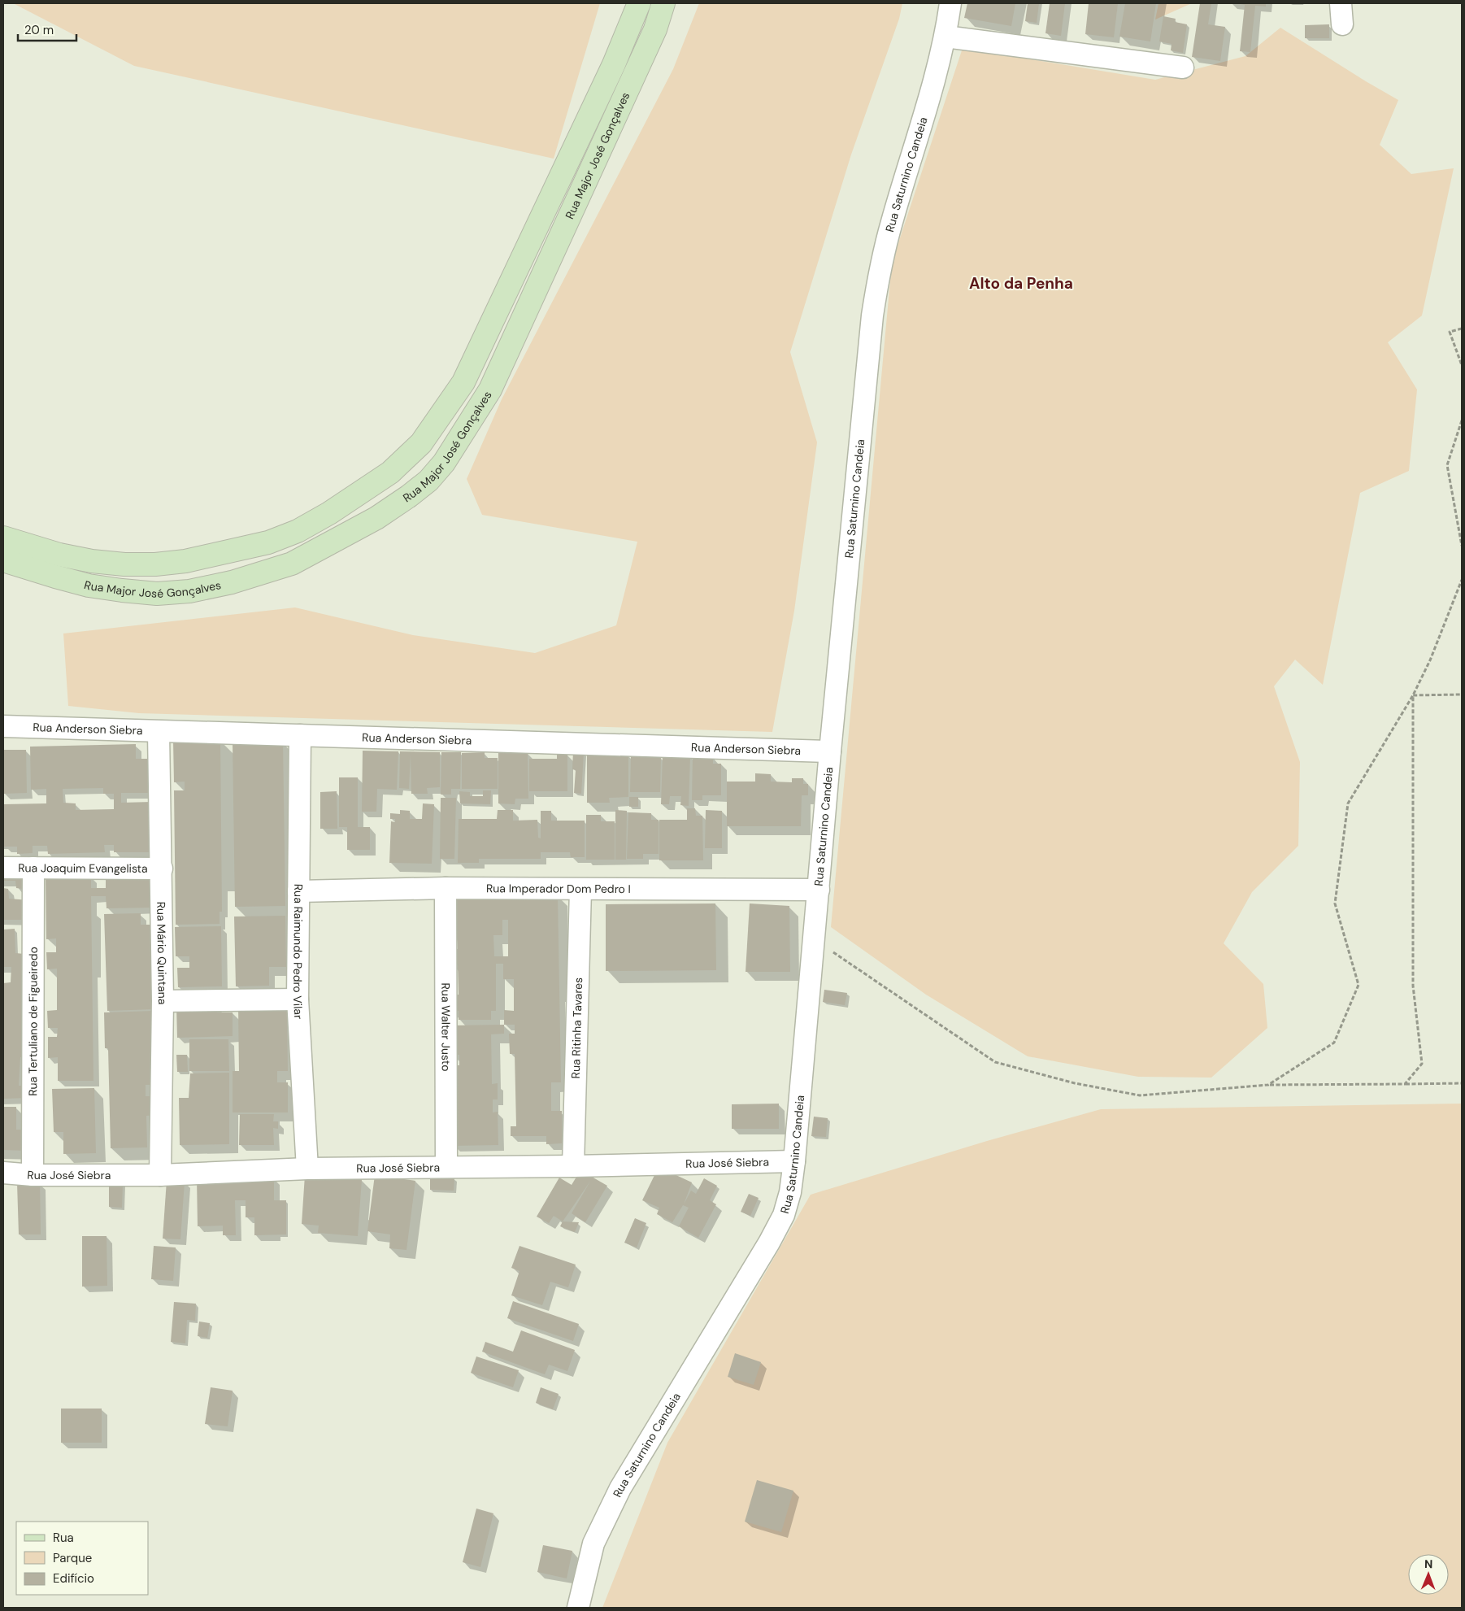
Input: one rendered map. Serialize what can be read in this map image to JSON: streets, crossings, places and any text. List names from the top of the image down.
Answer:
{
  "streets": {
    "street": [
      "Rua Major José Gonçalves",
      "Rua Saturnino Candeia",
      "Rua Anderson Siebra",
      "Rua Joaquim Evangelista",
      "Rua Imperador Dom Pedro I",
      "Rua Raimundo Pedro Vilar",
      "Rua Mário Quintana",
      "Rua Tertuliano de Figueiredo",
      "Rua Walter Justo",
      "Rua Ritinha Tavares",
      "Rua José Siebra"
    ]
  },
  "crossings": [
    ["Rua Saturnino Candeia", "Rua Anderson Siebra"],
    ["Rua Saturnino Candeia", "Rua Imperador Dom Pedro I"],
    ["Rua Saturnino Candeia", "Rua José Siebra"],
    ["Rua Anderson Siebra", "Rua Raimundo Pedro Vilar"],
    ["Rua Anderson Siebra", "Rua Mário Quintana"],
    ["Rua Joaquim Evangelista", "Rua Mário Quintana"],
    ["Rua Joaquim Evangelista", "Rua Tertuliano de Figueiredo"],
    ["Rua Imperador Dom Pedro I", "Rua Raimundo Pedro Vilar"],
    ["Rua Imperador Dom Pedro I", "Rua Walter Justo"],
    ["Rua Imperador Dom Pedro I", "Rua Ritinha Tavares"],
    ["Rua Raimundo Pedro Vilar", "Rua José Siebra"],
    ["Rua Mário Quintana", "Rua José Siebra"],
    ["Rua Tertuliano de Figueiredo", "Rua José Siebra"],
    ["Rua Walter Justo", "Rua José Siebra"],
    ["Rua Ritinha Tavares", "Rua José Siebra"]
  ],
  "districts": ["Alto da Penha"],
  "legend": ["Rua", "Parque", "Edifício"],
  "scale_bar": "20 m",
  "north": "top"
}
